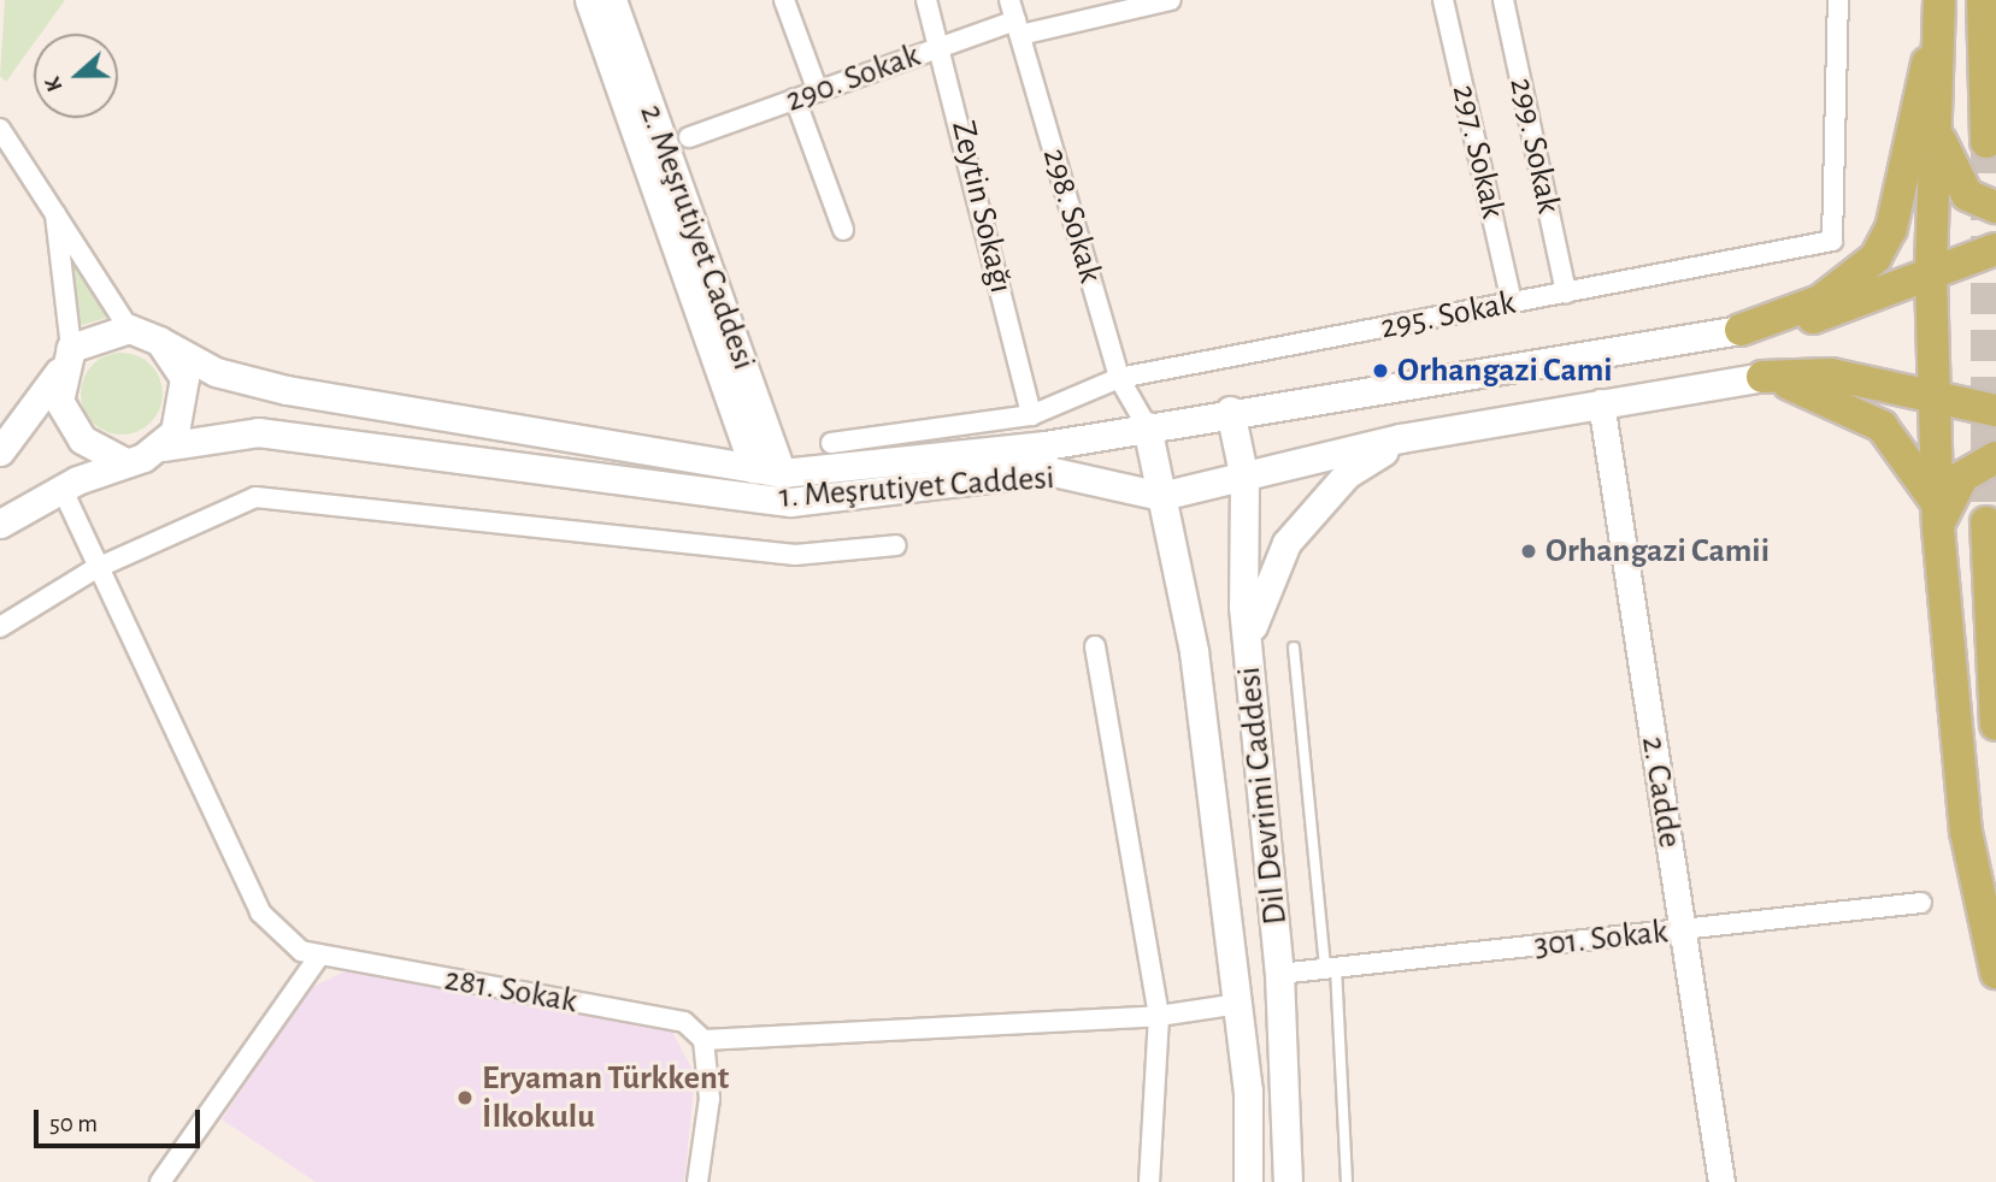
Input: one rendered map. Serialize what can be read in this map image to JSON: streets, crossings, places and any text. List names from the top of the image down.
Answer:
{
  "streets": {
    "main road": ["2. Meşrutiyet Caddesi", "1. Meşrutiyet Caddesi", "Dil Devrimi Caddesi"],
    "street": [
      "290. Sokak",
      "299. Sokak",
      "297. Sokak",
      "Zeytin Sokağı",
      "298. Sokak",
      "295. Sokak",
      "2. Cadde",
      "301. Sokak",
      "281. Sokak"
    ]
  },
  "crossings": [
    ["290. Sokak", "Zeytin Sokağı"],
    ["290. Sokak", "298. Sokak"],
    ["299. Sokak", "295. Sokak"],
    ["297. Sokak", "295. Sokak"],
    ["Zeytin Sokağı", "295. Sokak"],
    ["298. Sokak", "295. Sokak"],
    ["298. Sokak", "1. Meşrutiyet Caddesi"],
    ["298. Sokak", "Dil Devrimi Caddesi"],
    ["2. Meşrutiyet Caddesi", "1. Meşrutiyet Caddesi"],
    ["1. Meşrutiyet Caddesi", "2. Cadde"],
    ["1. Meşrutiyet Caddesi", "Dil Devrimi Caddesi"],
    ["2. Cadde", "301. Sokak"],
    ["Dil Devrimi Caddesi", "301. Sokak"]
  ],
  "places": ["Orhangazi Cami", "Orhangazi Camii", "Eryaman Türkkent İlkokulu"],
  "scale_bar": "50 m",
  "north": "left"
}
